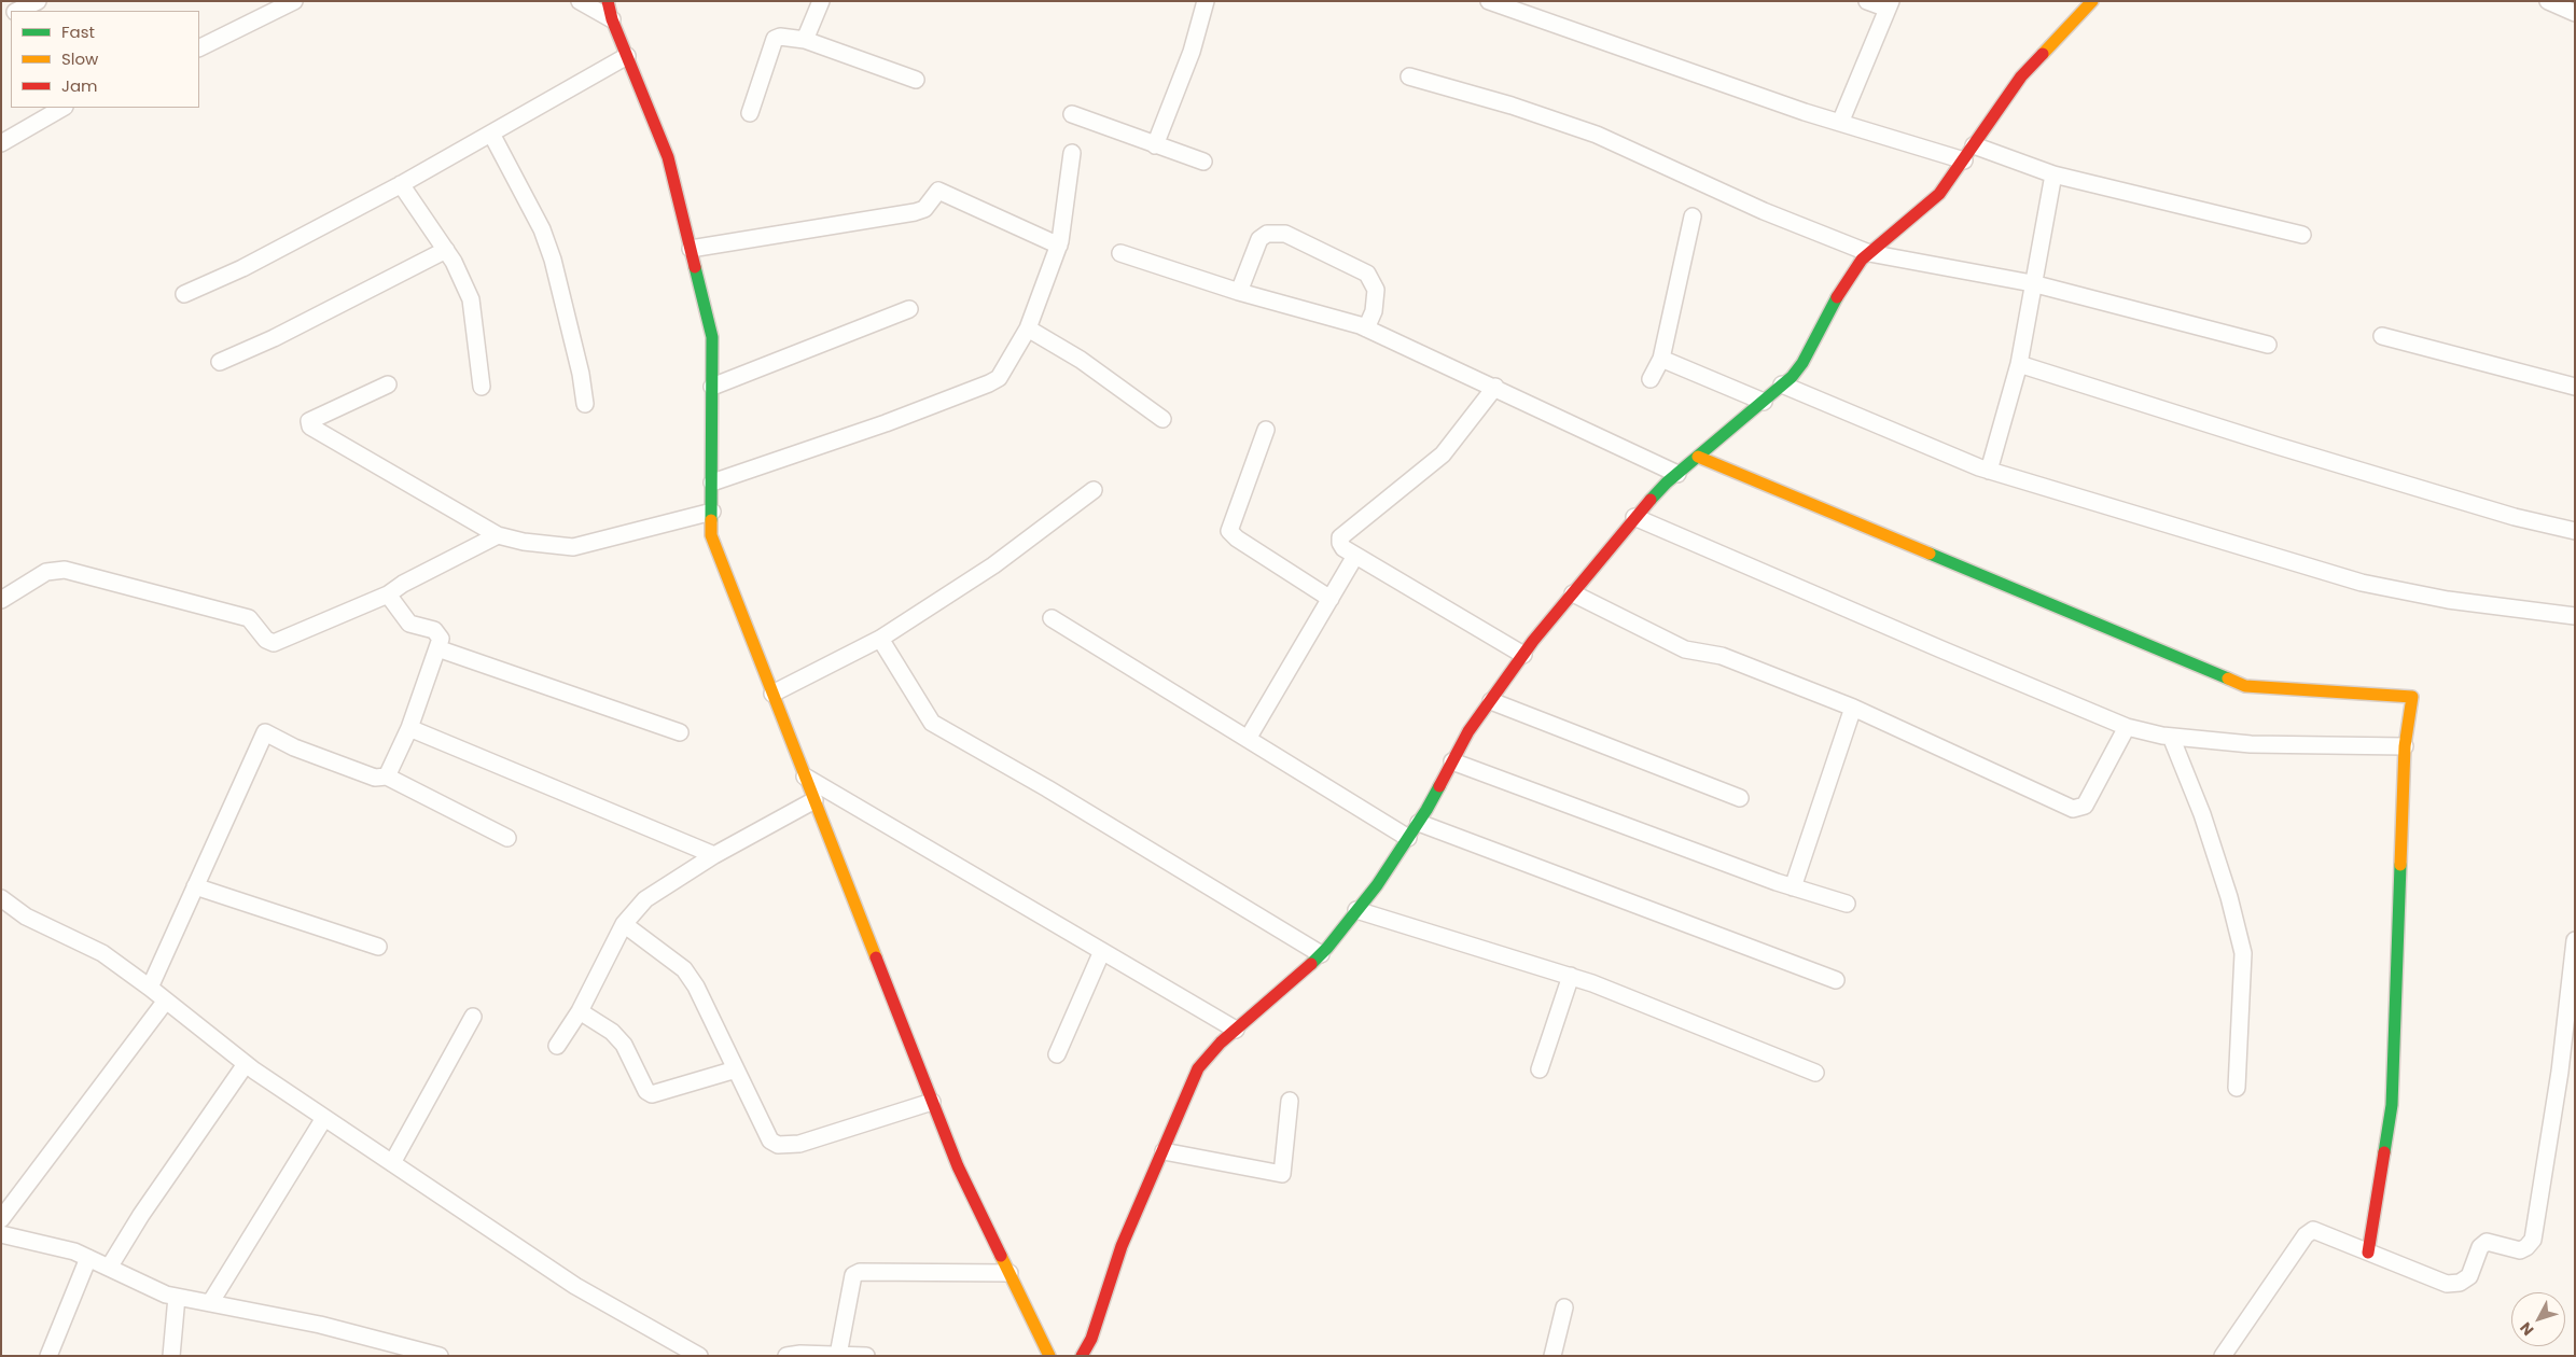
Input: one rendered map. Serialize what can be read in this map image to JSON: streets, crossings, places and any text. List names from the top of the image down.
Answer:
{
  "legend": ["Fast", "Slow", "Jam"],
  "north": "bottom left"
}
